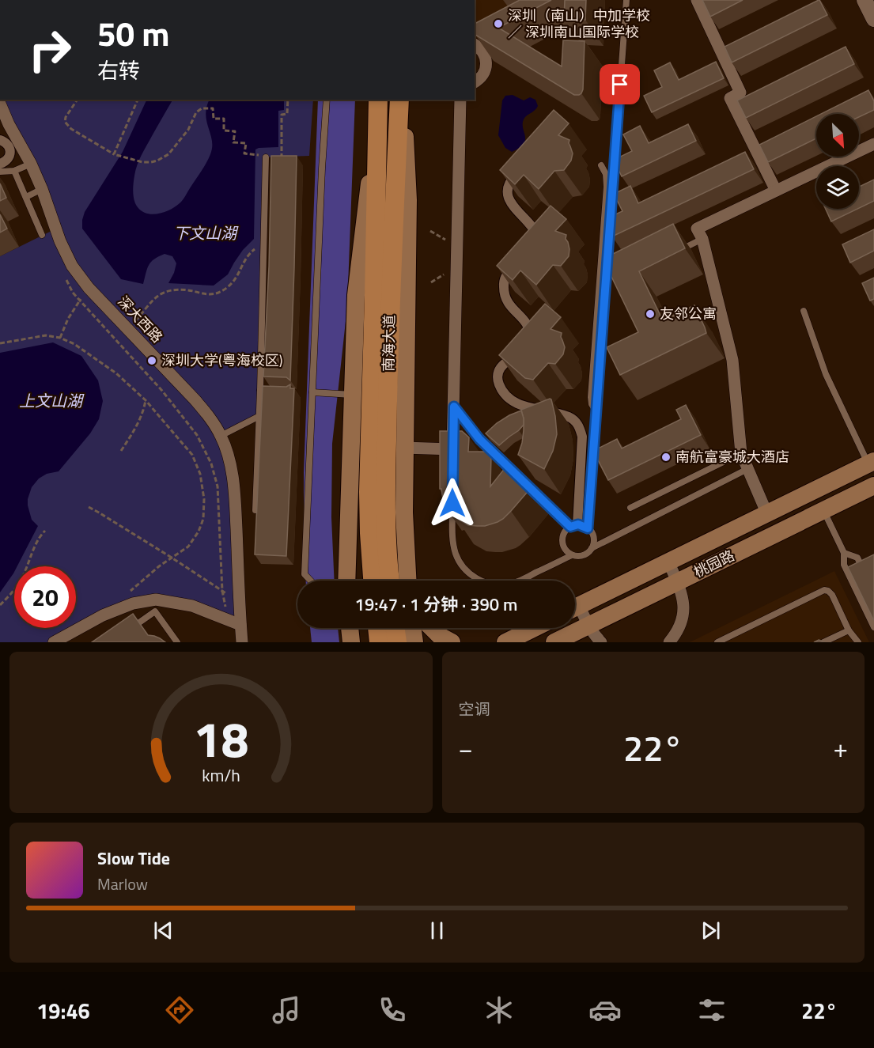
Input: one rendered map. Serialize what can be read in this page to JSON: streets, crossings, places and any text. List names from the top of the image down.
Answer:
{
  "streets": {
    "main road": ["南海大道", "桃园路"],
    "street": ["深大西路"]
  },
  "water": ["下文山湖", "上文山湖"],
  "places": [
    "深圳（南山）中加学校 ／ 深圳南山国际学校",
    "友邻公寓",
    "深圳大学(粤海校区)",
    "南航富豪城大酒店"
  ],
  "north": "bottom right",
  "page": {
    "turn": ["50 m", "右转"],
    "limit": "20",
    "trip": "19:47 · 1 分钟 · 390 m",
    "tile": "空调",
    "heat": ["−", "22°", "+"],
    "song": ["Slow Tide", "Marlow"],
    "tabs": ["19:46", "22°"],
    "gauge": ["18", "km/h"]
  }
}
